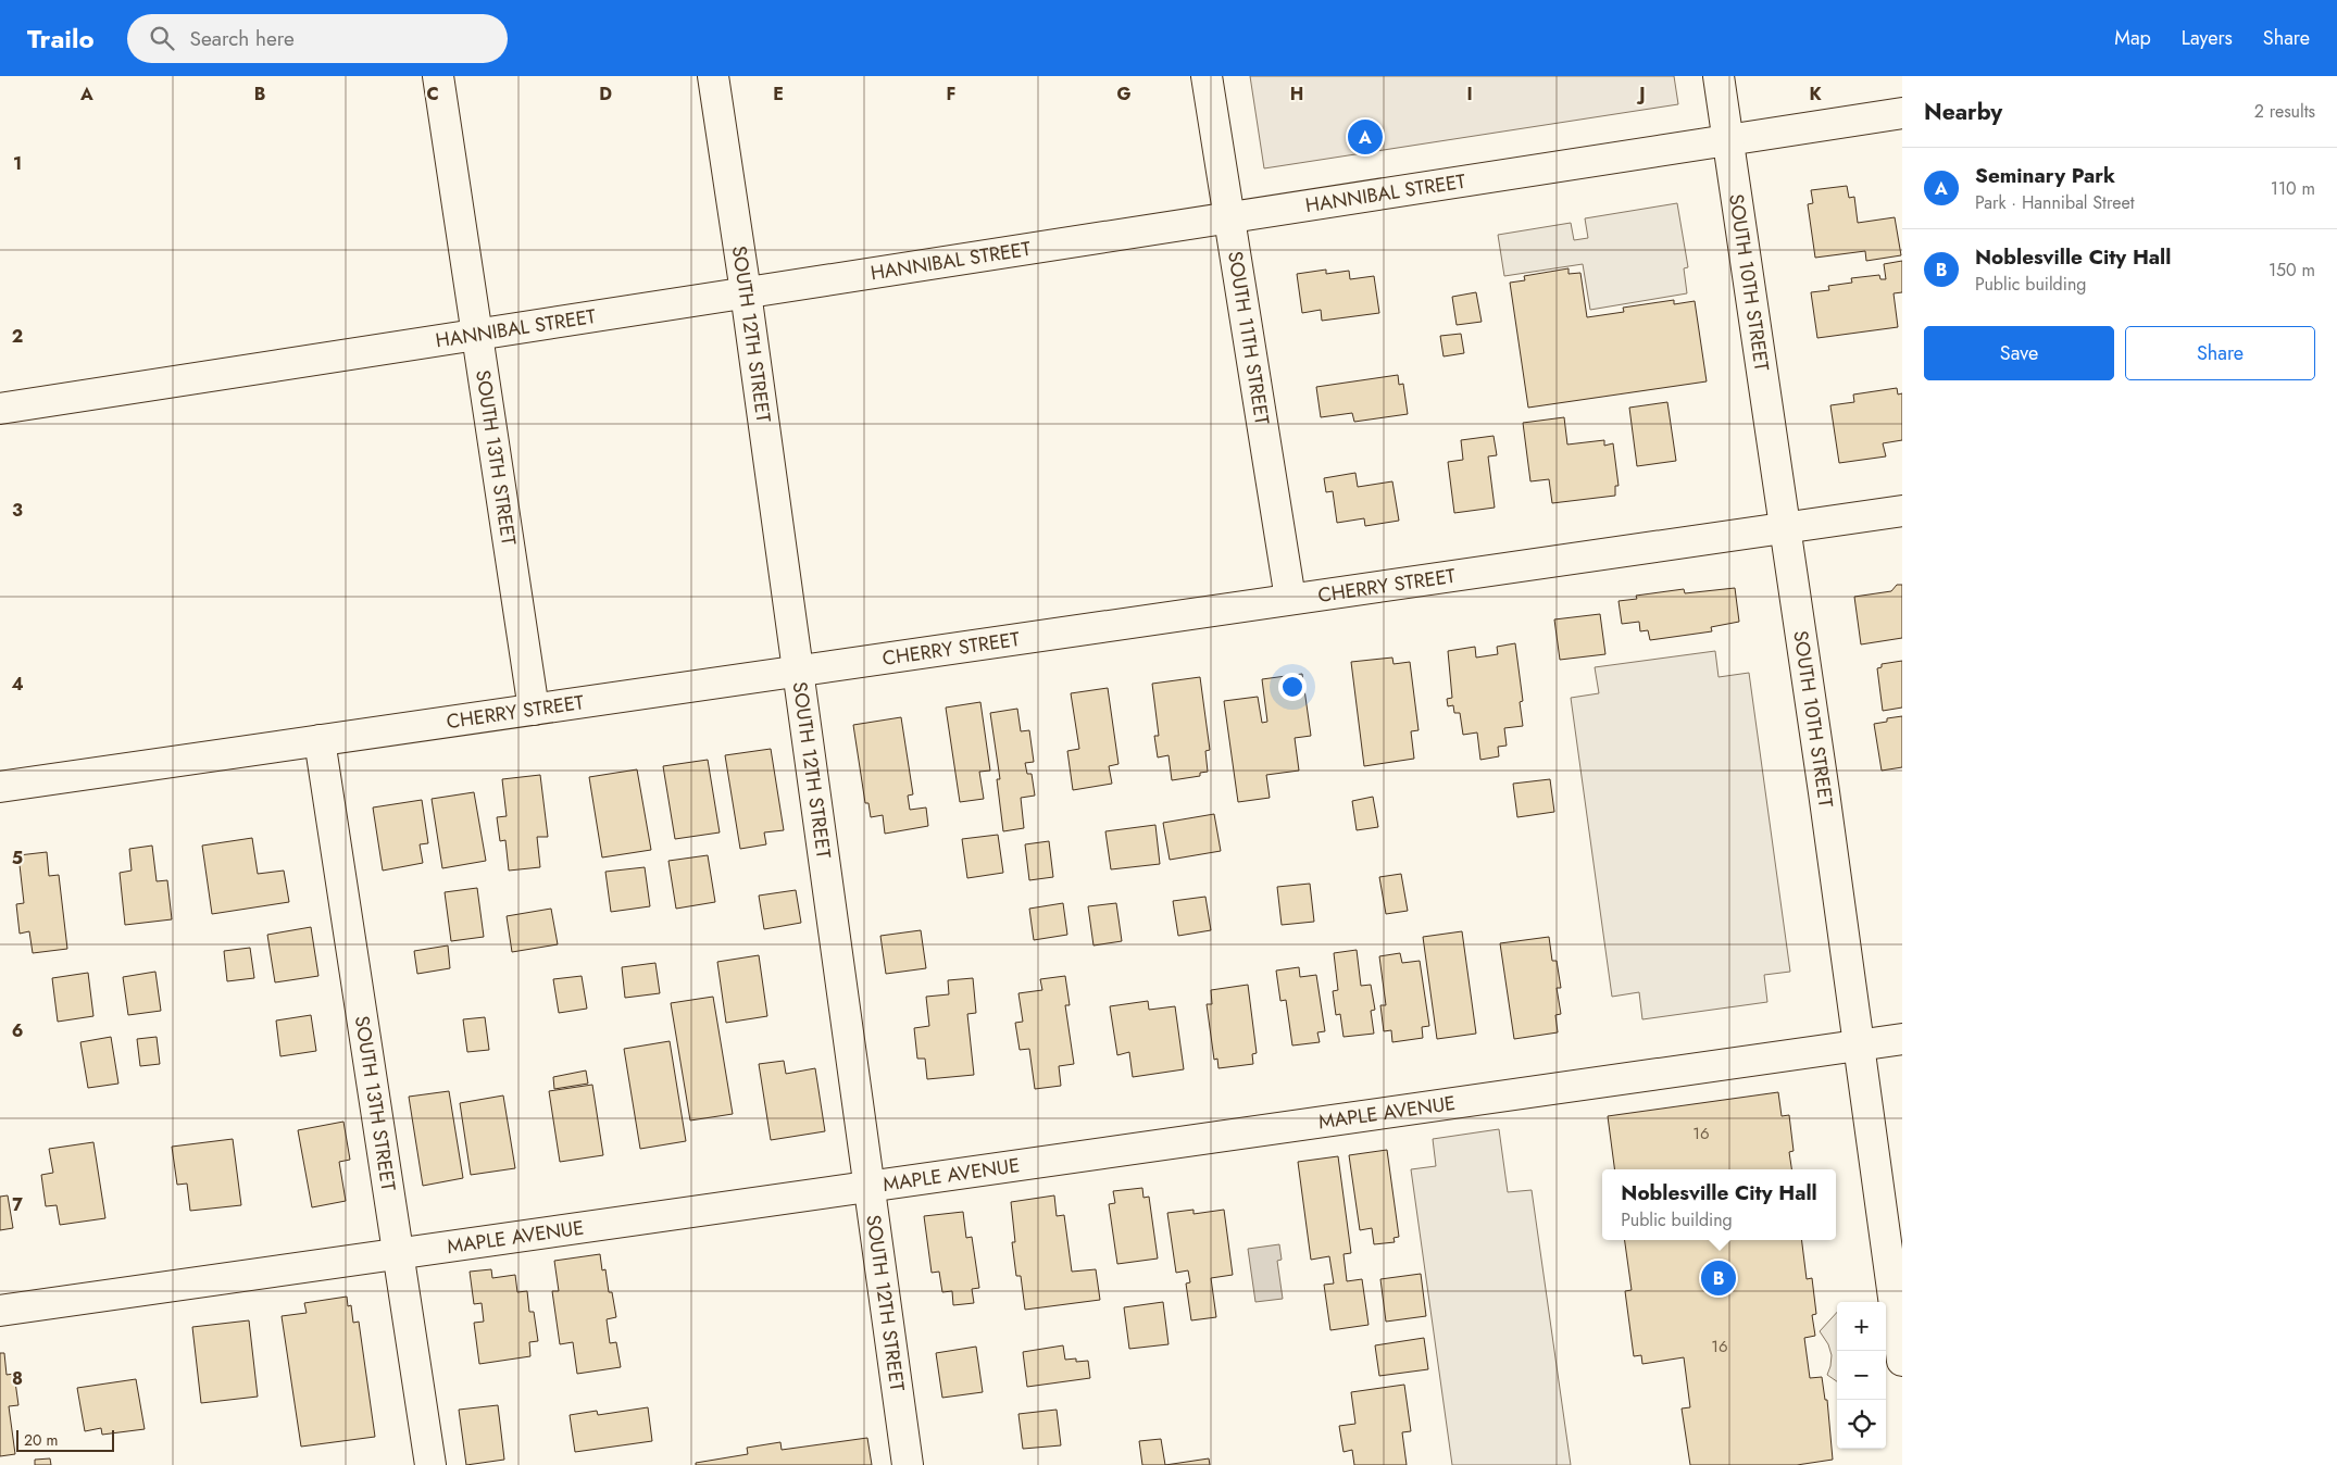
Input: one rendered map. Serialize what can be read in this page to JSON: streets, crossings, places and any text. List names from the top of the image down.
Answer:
{
  "streets": {
    "street": [
      "HANNIBAL STREET",
      "SOUTH 10TH STREET",
      "SOUTH 12TH STREET",
      "SOUTH 11TH STREET",
      "SOUTH 13TH STREET",
      "CHERRY STREET",
      "MAPLE AVENUE"
    ]
  },
  "crossings": [
    ["HANNIBAL STREET", "SOUTH 10TH STREET"],
    ["HANNIBAL STREET", "SOUTH 12TH STREET"],
    ["HANNIBAL STREET", "SOUTH 11TH STREET"],
    ["HANNIBAL STREET", "SOUTH 13TH STREET"],
    ["SOUTH 10TH STREET", "CHERRY STREET"],
    ["SOUTH 10TH STREET", "MAPLE AVENUE"],
    ["SOUTH 12TH STREET", "CHERRY STREET"],
    ["SOUTH 12TH STREET", "MAPLE AVENUE"],
    ["SOUTH 11TH STREET", "CHERRY STREET"],
    ["SOUTH 13TH STREET", "CHERRY STREET"],
    ["SOUTH 13TH STREET", "MAPLE AVENUE"]
  ],
  "house_numbers": ["16", "16"],
  "scale_bar": "20 m",
  "page": {
    "header": "Trailo",
    "search": "Search here",
    "nav": ["Map", "Layers", "Share"],
    "heading": ["Nearby", "2 results"],
    "pins": ["A", "B"],
    "list": [
      {
        "mark": "A",
        "name": "Seminary Park",
        "note": "Park · Hannibal Street",
        "value": "110 m"
      },
      {
        "mark": "B",
        "name": "Noblesville City Hall",
        "note": "Public building",
        "value": "150 m"
      }
    ],
    "buttons": ["Save", "Share"],
    "popup": ["Noblesville City Hall", "Public building"],
    "map_buttons": ["+", "−"],
    "scale": "20 m"
  },
  "grid": {
    "columns": [
      "A",
      "B",
      "C",
      "D",
      "E",
      "F",
      "G",
      "H",
      "I",
      "J",
      "K"
    ],
    "rows": [
      "1",
      "2",
      "3",
      "4",
      "5",
      "6",
      "7",
      "8"
    ]
  }
}
